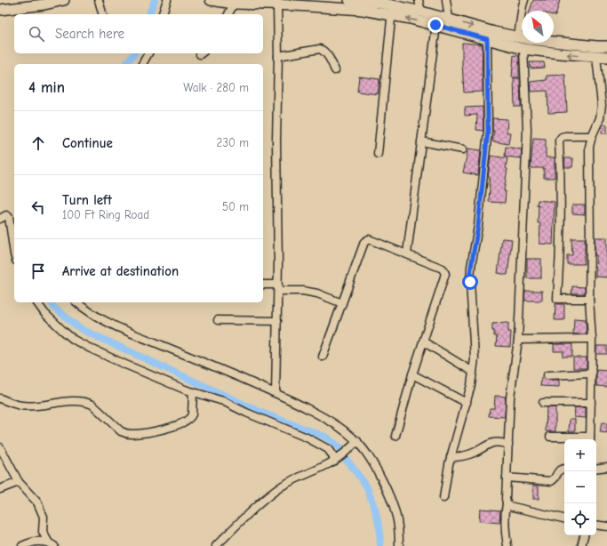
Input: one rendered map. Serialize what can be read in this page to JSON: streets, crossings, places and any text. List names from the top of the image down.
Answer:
{
  "north": "top left",
  "page": {
    "search": "Search here",
    "heading": ["4 min", "Walk · 280 m"],
    "list": [
      ["Continue", "230 m"],
      ["Turn left", "100 Ft Ring Road", "50 m"],
      "Arrive at destination"
    ],
    "map_buttons": ["+", "−"]
  }
}
